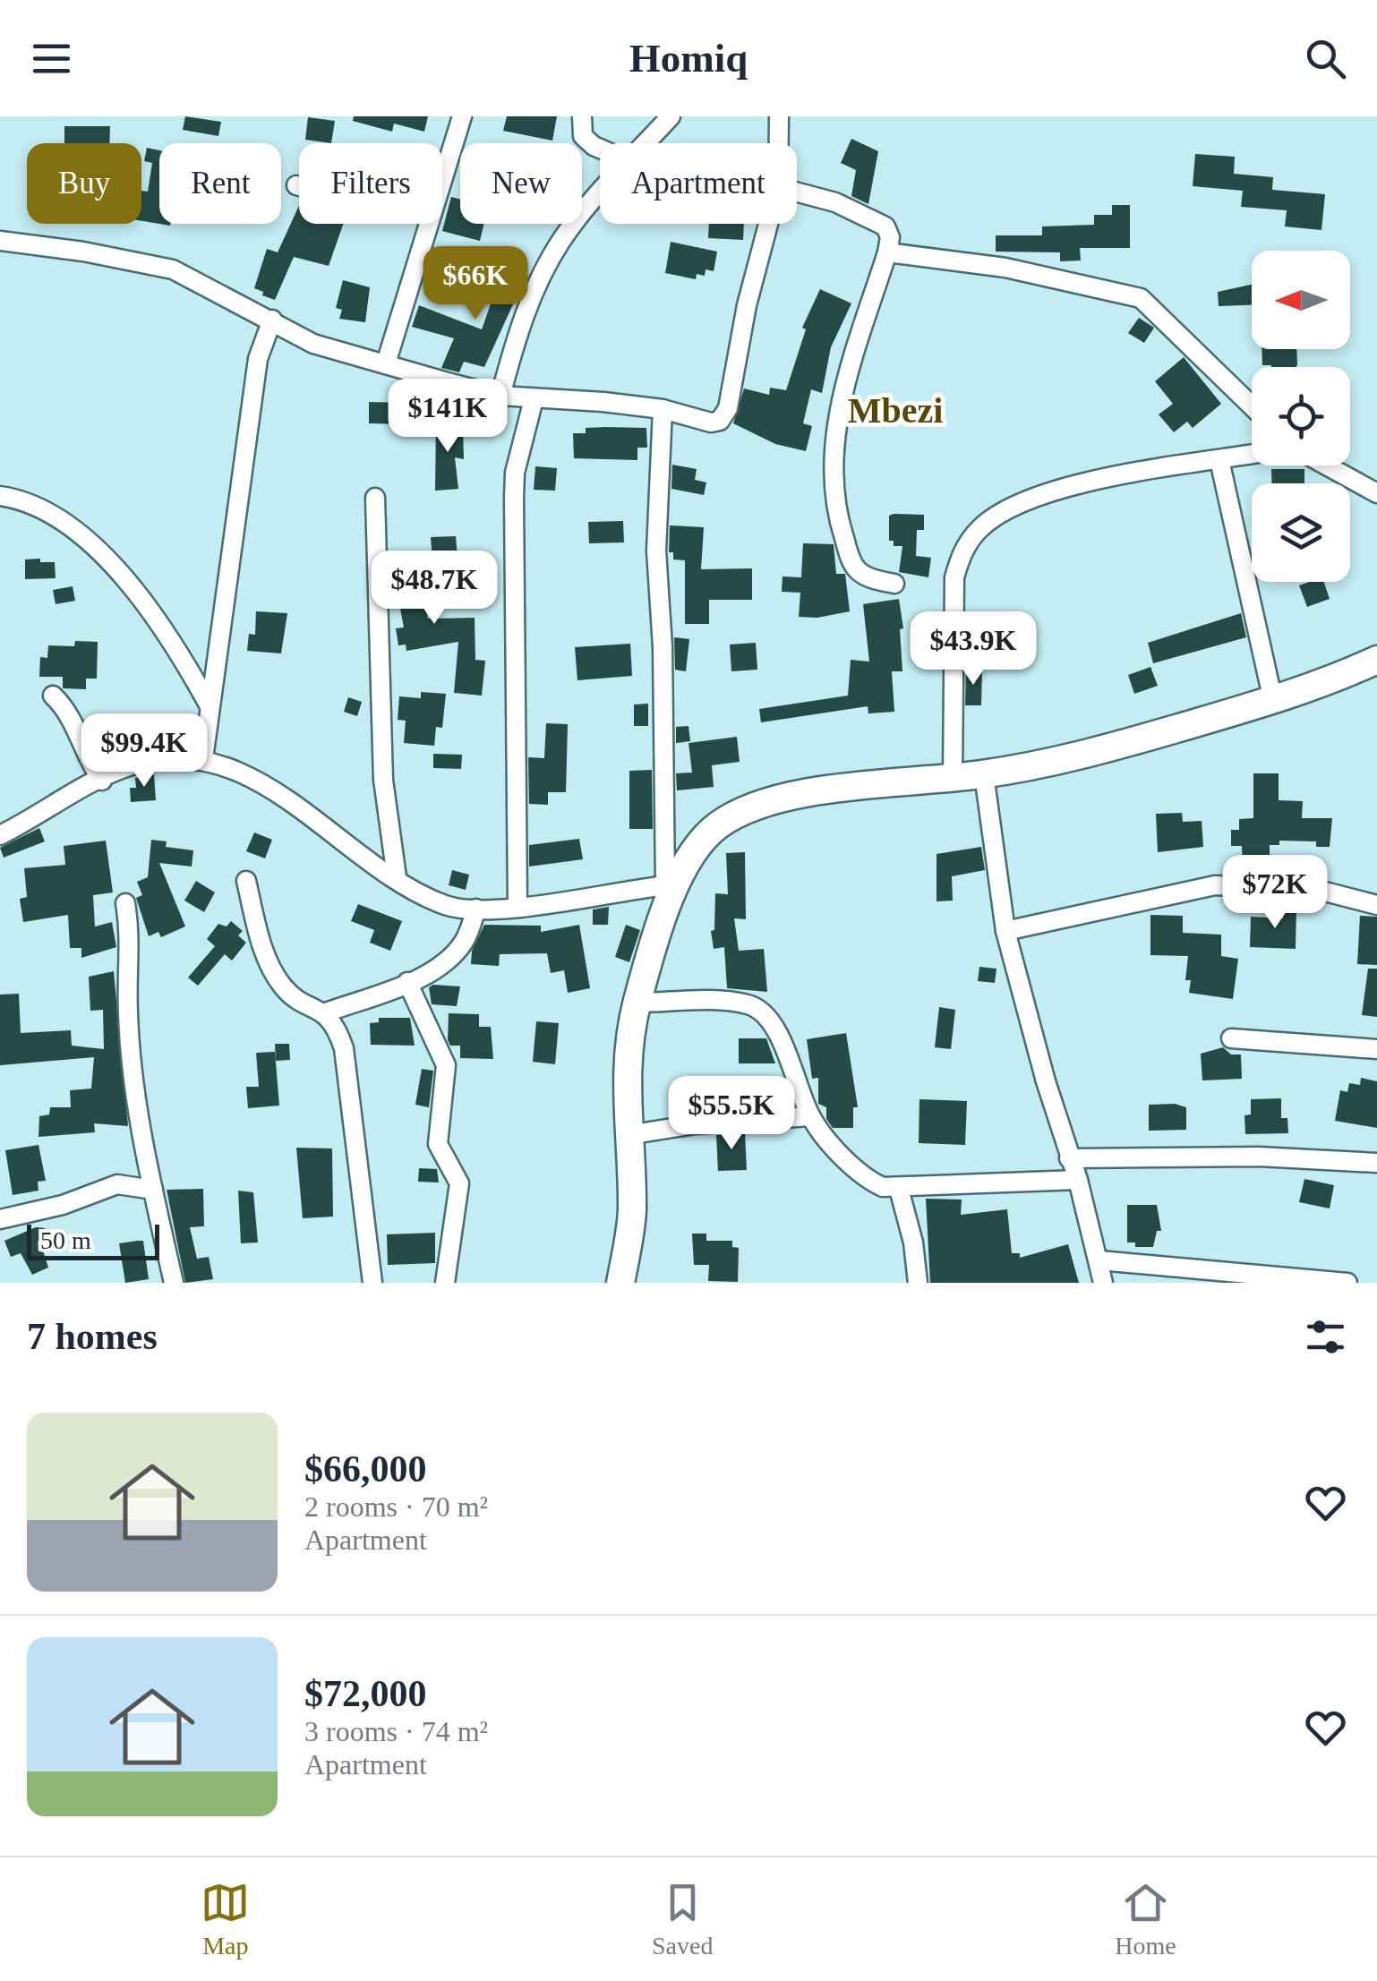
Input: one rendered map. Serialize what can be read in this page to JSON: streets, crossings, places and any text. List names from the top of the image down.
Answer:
{
  "districts": ["Mbezi"],
  "scale_bar": "50 m",
  "north": "left",
  "page": {
    "header": "Homiq",
    "chip": [
      "Buy",
      "Rent",
      "Filters",
      "New",
      "Apartment"
    ],
    "price": [
      "$66K",
      "$141K",
      "$48.7K",
      "$43.9K",
      "$99.4K",
      "$72K",
      "$55.5K"
    ],
    "scale": "50 m",
    "heading": "7 homes",
    "list": [
      {
        "name": "$66,000",
        "note": "2 rooms · 70 m² · Apartment"
      },
      {
        "name": "$72,000",
        "note": "3 rooms · 74 m² · Apartment"
      }
    ],
    "tabs": ["Map", "Saved", "Home"]
  }
}
